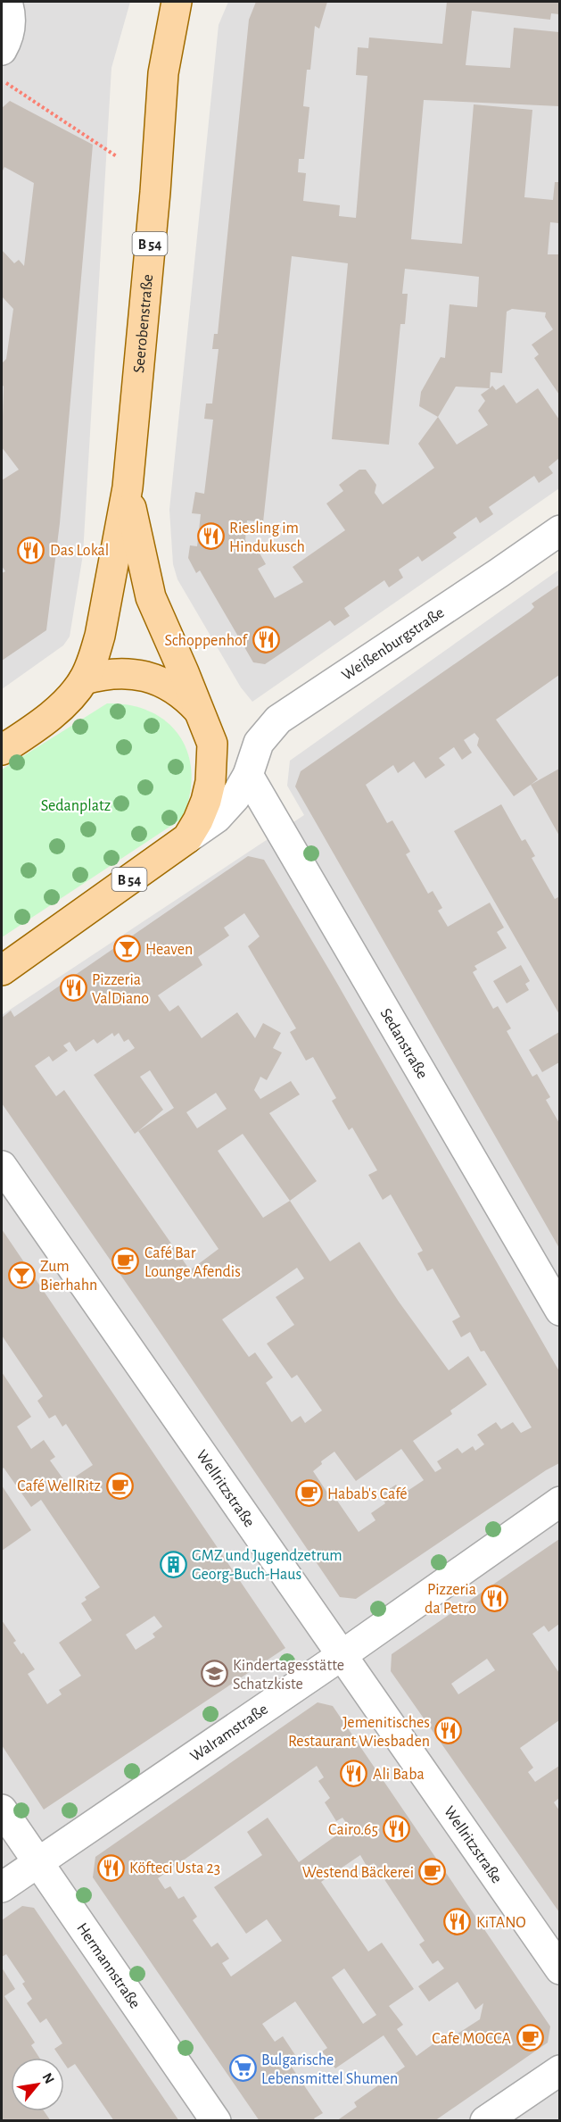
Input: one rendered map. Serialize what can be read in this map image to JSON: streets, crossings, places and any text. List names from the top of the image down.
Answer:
{
  "streets": {
    "main road": ["B 54", "Seerobenstraße"],
    "street": [
      "Weißenburgstraße",
      "Sedanstraße",
      "Wellritzstraße",
      "Walramstraße",
      "Hermannstraße"
    ]
  },
  "crossings": [
    ["B 54", "Seerobenstraße"],
    ["Weißenburgstraße", "Sedanstraße"],
    ["Wellritzstraße", "Walramstraße"],
    ["Walramstraße", "Hermannstraße"]
  ],
  "parks": ["Sedanplatz"],
  "places": {
    "restaurant": [
      "Riesling im Hindukusch",
      "Das Lokal",
      "Schoppenhof",
      "Pizzeria ValDiano",
      "Pizzeria da Petro",
      "Jemenitisches Restaurant Wiesbaden",
      "Ali Baba",
      "Cairo.65",
      "Köfteci Usta 23",
      "KiTANO"
    ],
    "bar": ["Heaven", "Zum Bierhahn"],
    "cafe": [
      "Café Bar Lounge Afendis",
      "Café WellRitz",
      "Habab's Café",
      "Westend Bäckerei",
      "Cafe MOCCA"
    ],
    "building": ["GMZ und Jugendzetrum Georg-Buch-Haus"],
    "school or university": ["Kindertagesstätte Schatzkiste"],
    "supermarket": ["Bulgarische Lebensmittel Shumen"]
  },
  "north": "top right"
}
